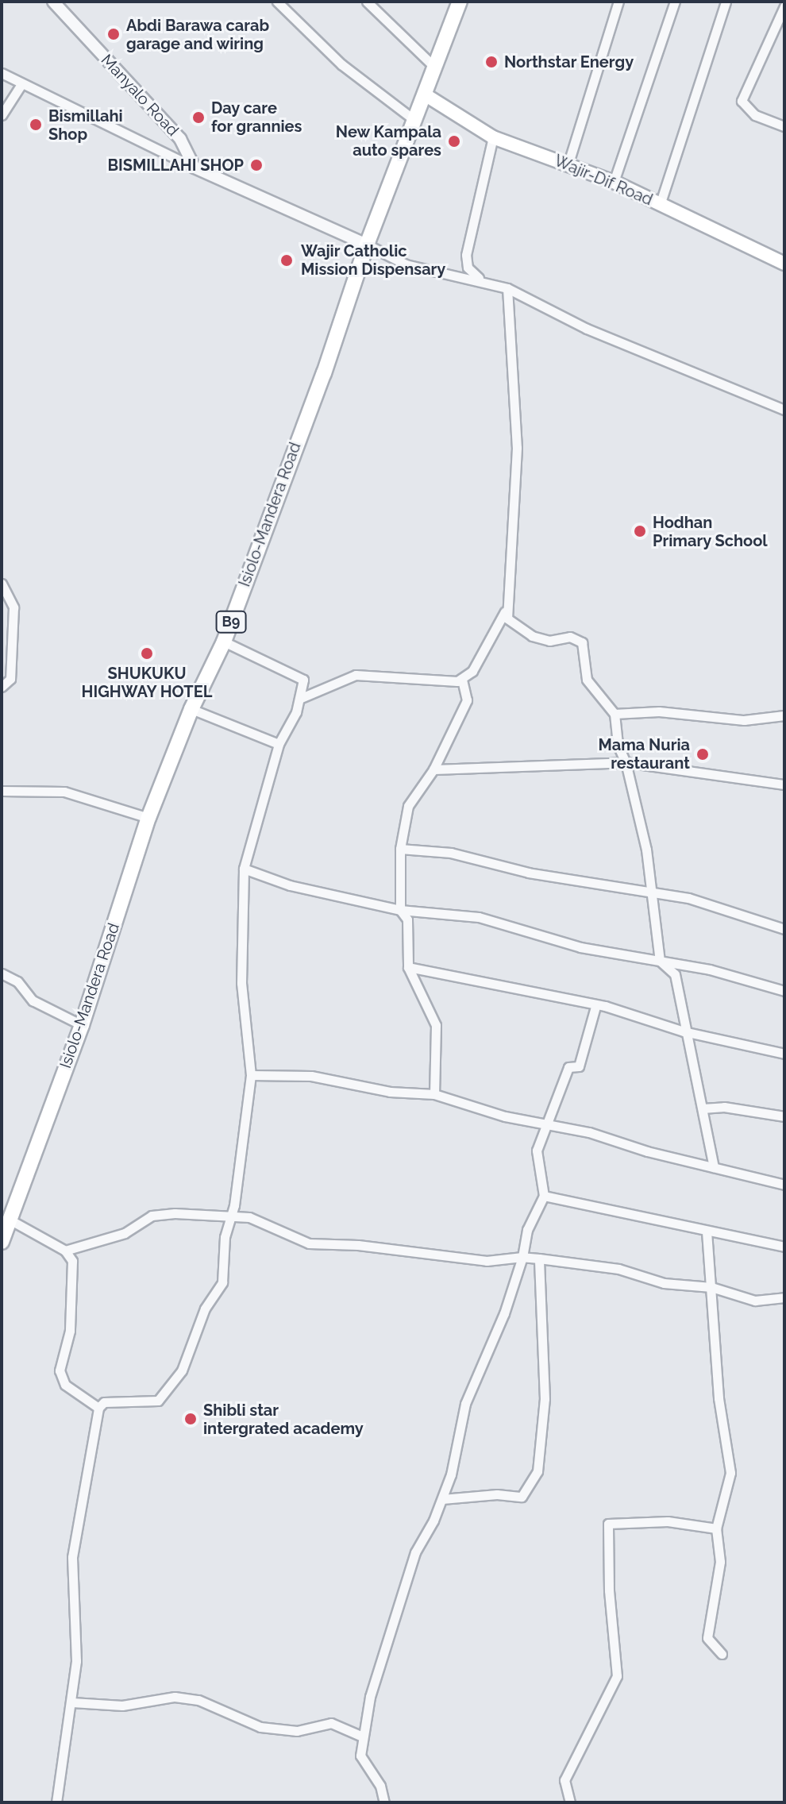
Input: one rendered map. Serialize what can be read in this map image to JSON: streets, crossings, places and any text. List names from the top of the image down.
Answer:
{
  "streets": {
    "highway": ["Isiolo-Mandera Road", "B9"],
    "main road": ["Wajir-Dif Road"],
    "street": ["Manyalo Road"]
  },
  "crossings": [
    ["Wajir-Dif Road", "Isiolo-Mandera Road"]
  ],
  "places": [
    "Abdi Barawa carab garage and wiring",
    "Northstar Energy",
    "Day care for grannies",
    "Bismillahi Shop",
    "New Kampala auto spares",
    "BISMILLAHI SHOP",
    "Wajir Catholic Mission Dispensary",
    "Hodhan Primary School",
    "SHUKUKU HIGHWAY HOTEL",
    "Mama Nuria restaurant",
    "Shibli star intergrated academy"
  ]
}
